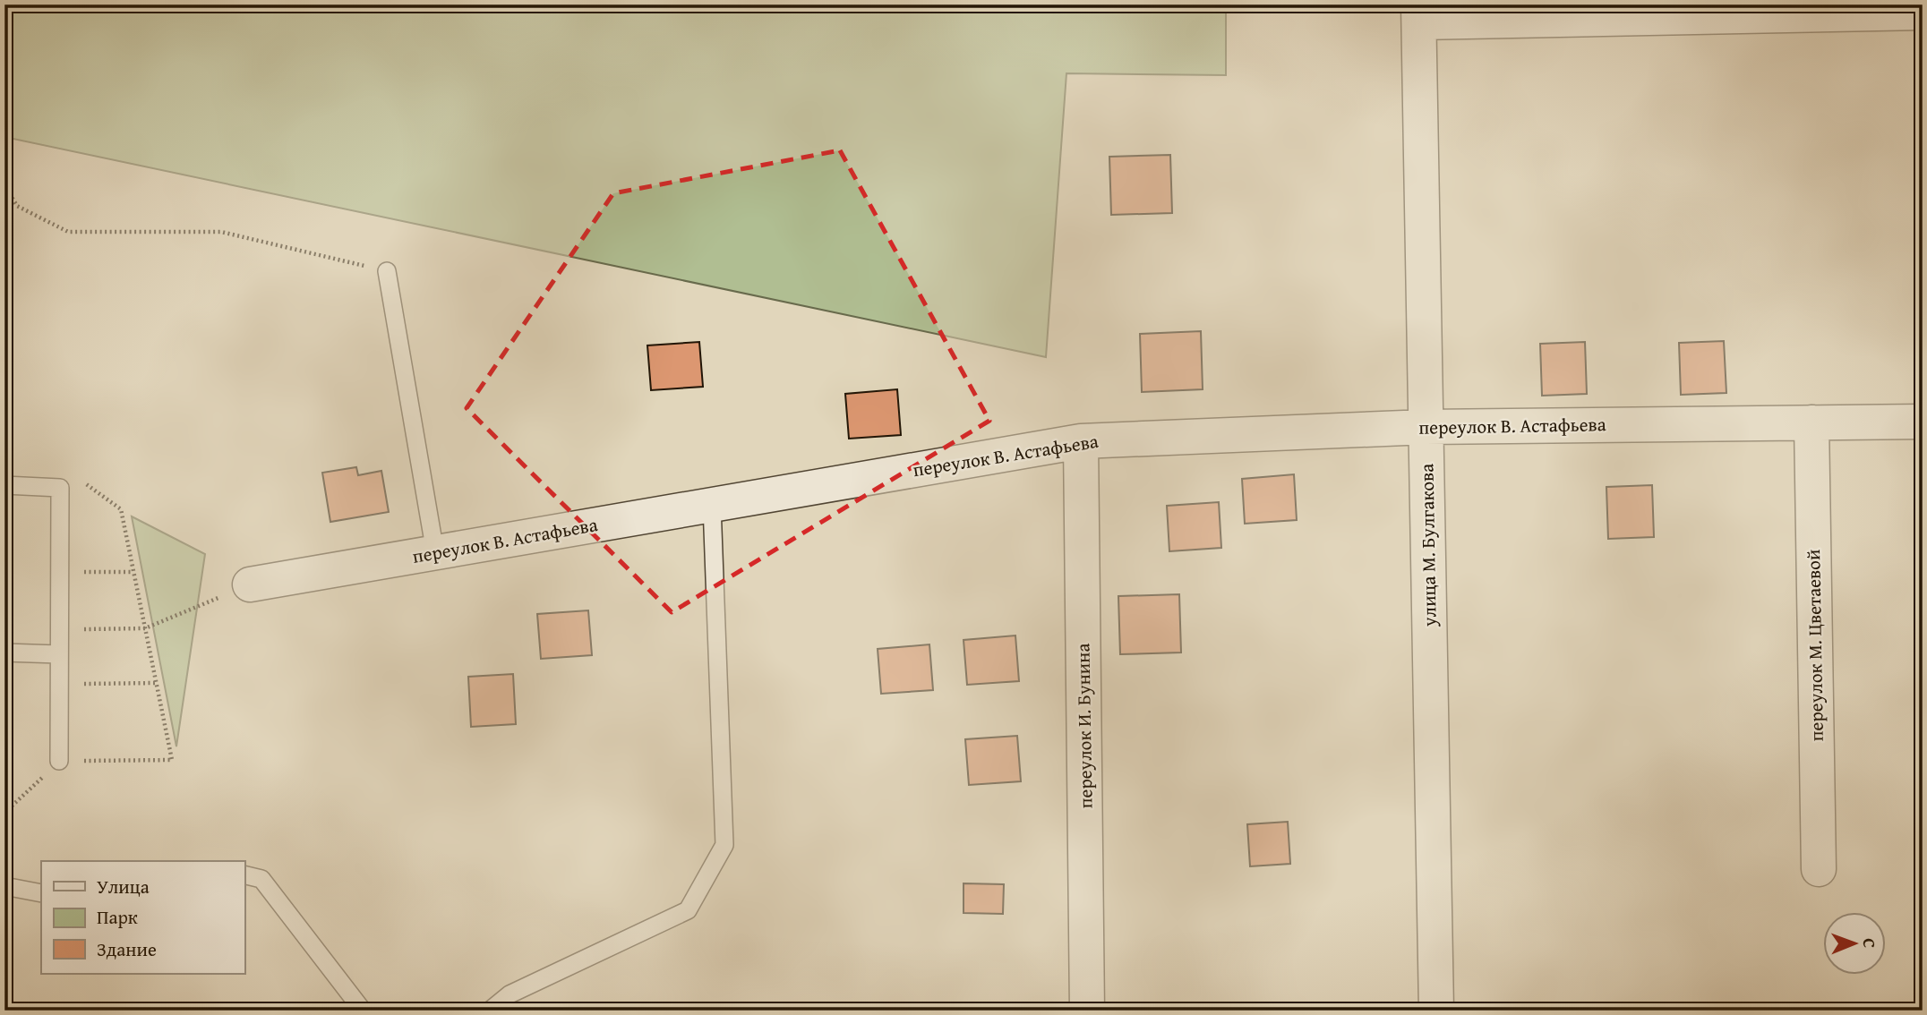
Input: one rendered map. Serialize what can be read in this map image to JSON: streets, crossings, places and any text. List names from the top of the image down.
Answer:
{
  "streets": {
    "street": [
      "переулок В. Астафьева",
      "улица М. Булгакова",
      "переулок М. Цветаевой",
      "переулок И. Бунина"
    ]
  },
  "crossings": [
    ["переулок В. Астафьева", "улица М. Булгакова"],
    ["переулок В. Астафьева", "переулок М. Цветаевой"],
    ["переулок В. Астафьева", "переулок И. Бунина"]
  ],
  "legend": ["Улица", "Парк", "Здание"],
  "north": "right"
}
